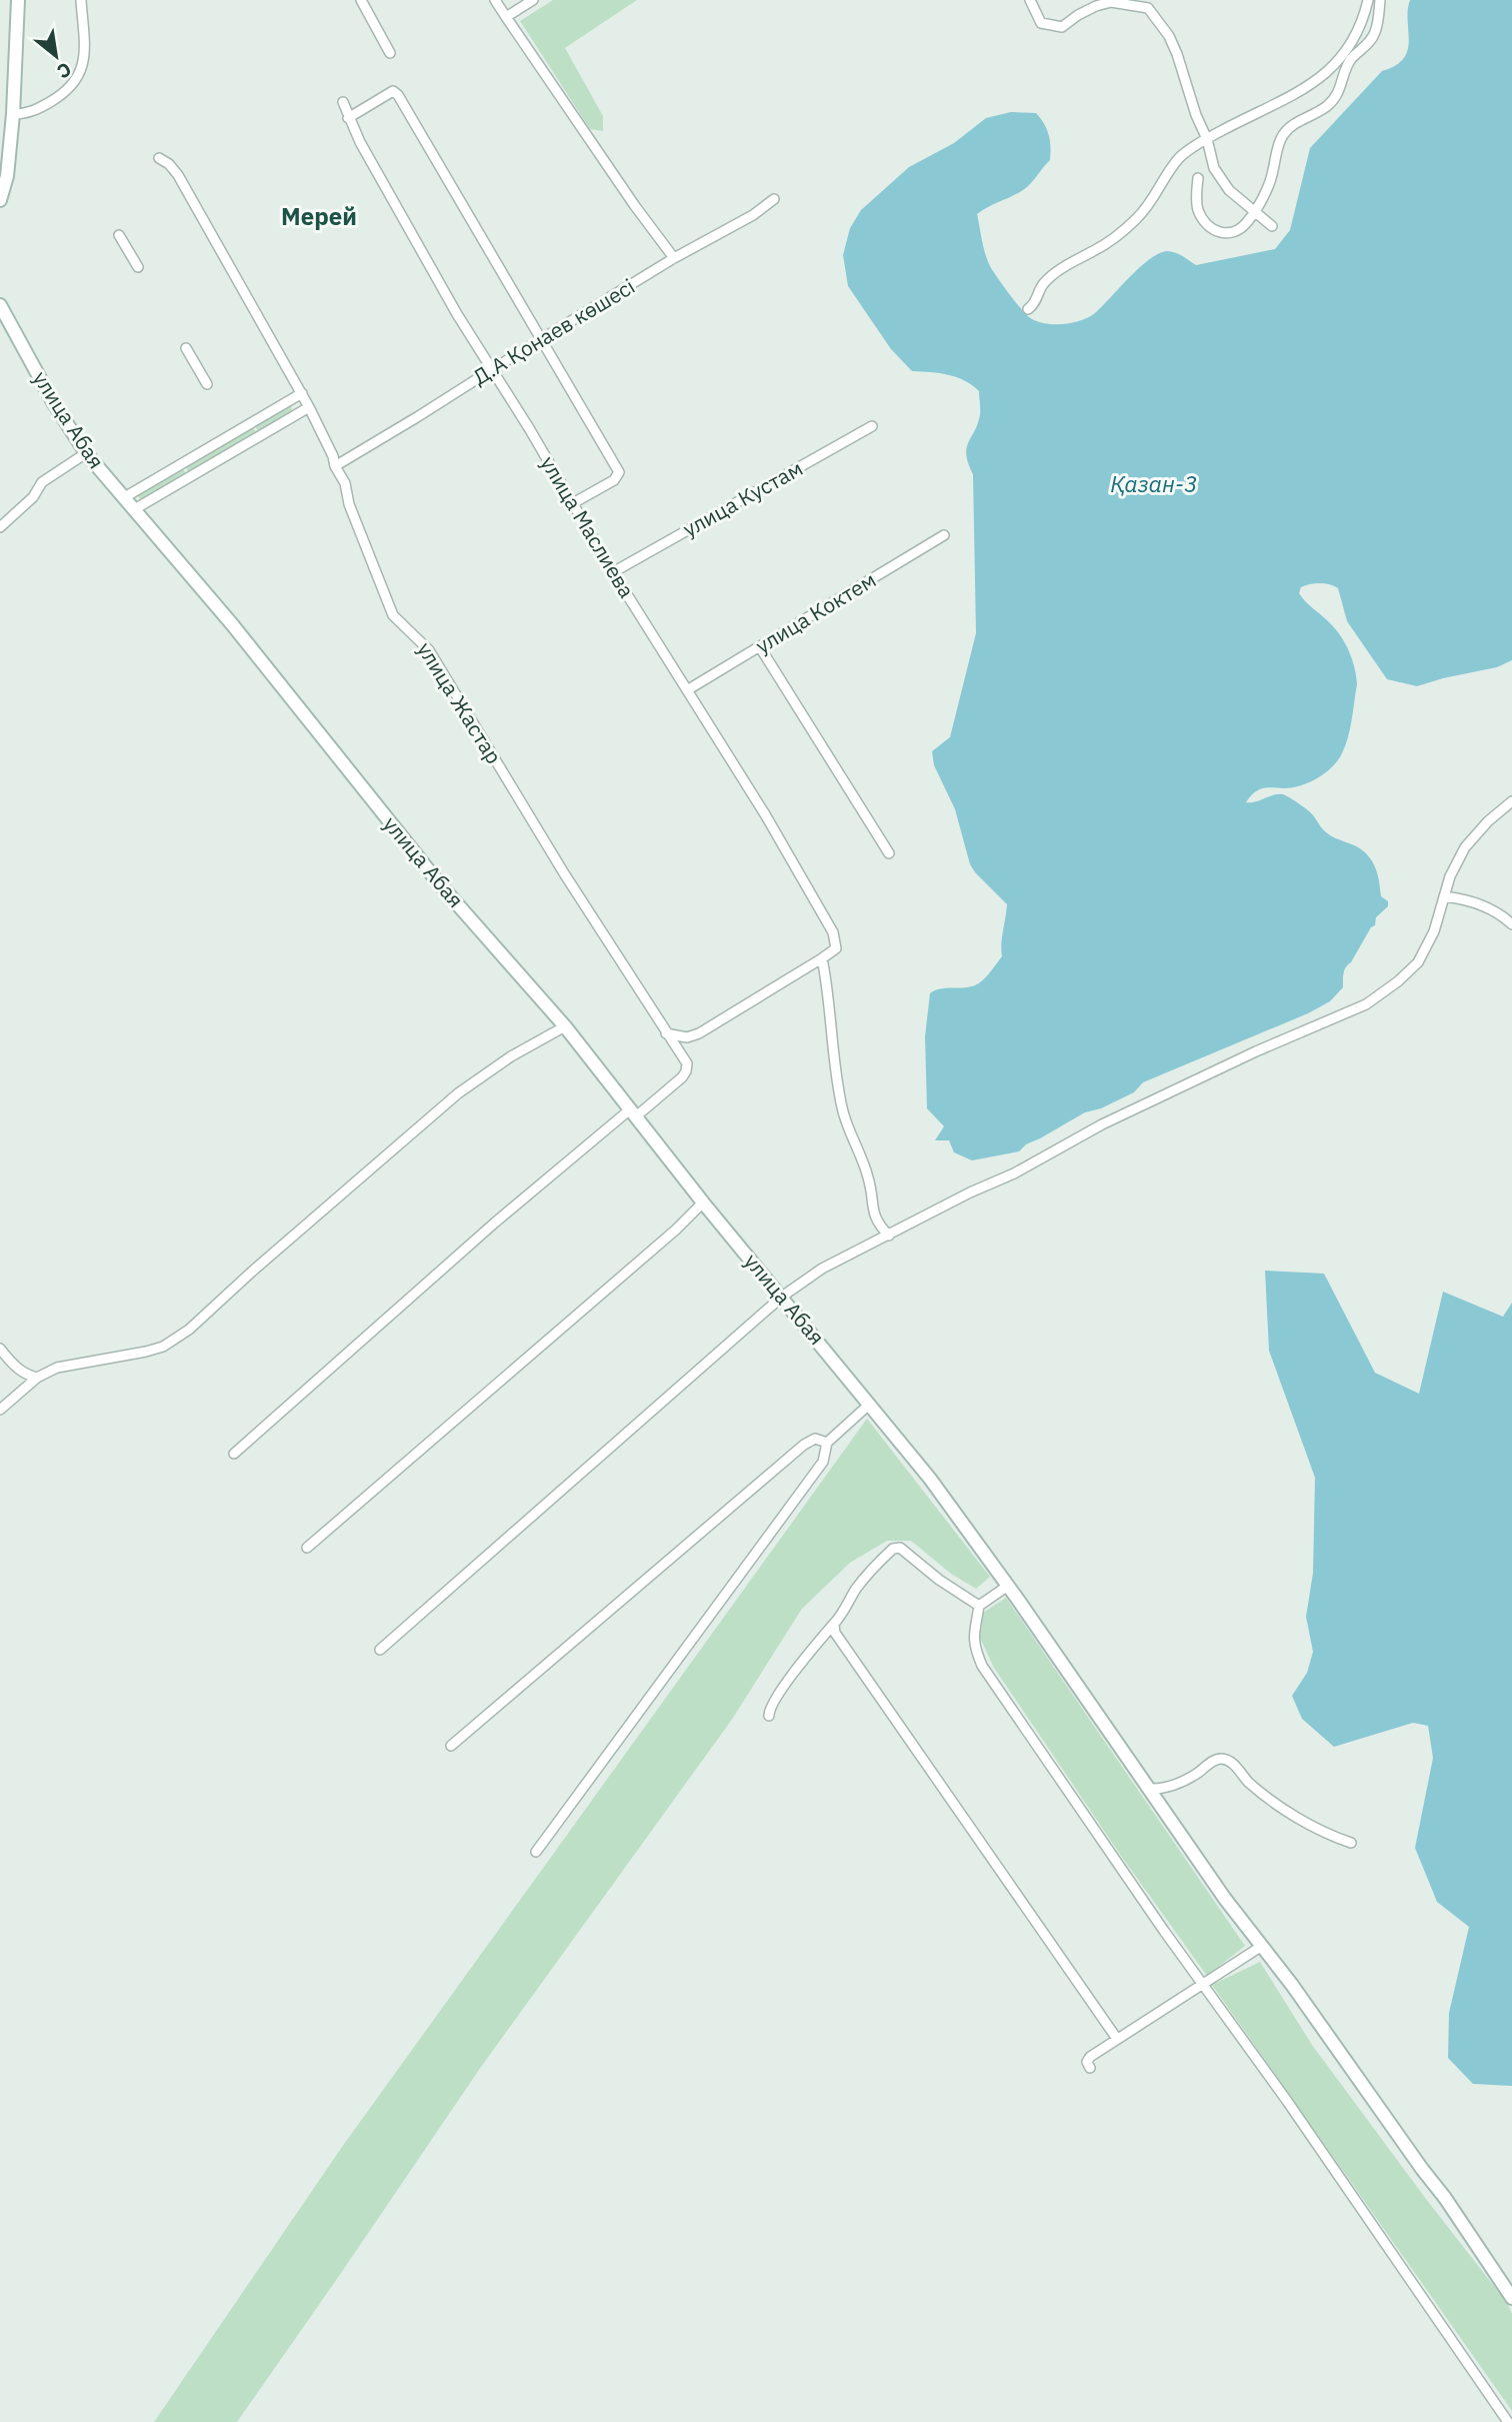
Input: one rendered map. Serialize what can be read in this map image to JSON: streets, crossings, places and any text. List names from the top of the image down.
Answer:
{
  "streets": {
    "main road": ["улица Абая"],
    "street": [
      "Д.А Қонаев көшесі",
      "улица Кустам",
      "улица Маслиева",
      "улица Коктем",
      "улица Жастар"
    ]
  },
  "crossings": [
    ["Д.А Қонаев көшесі", "улица Маслиева"],
    ["Д.А Қонаев көшесі", "улица Жастар"],
    ["улица Абая", "улица Жастар"],
    ["улица Кустам", "улица Маслиева"],
    ["улица Маслиева", "улица Коктем"]
  ],
  "districts": ["Мерей"],
  "water": ["Қазан-3"],
  "north": "bottom right"
}
